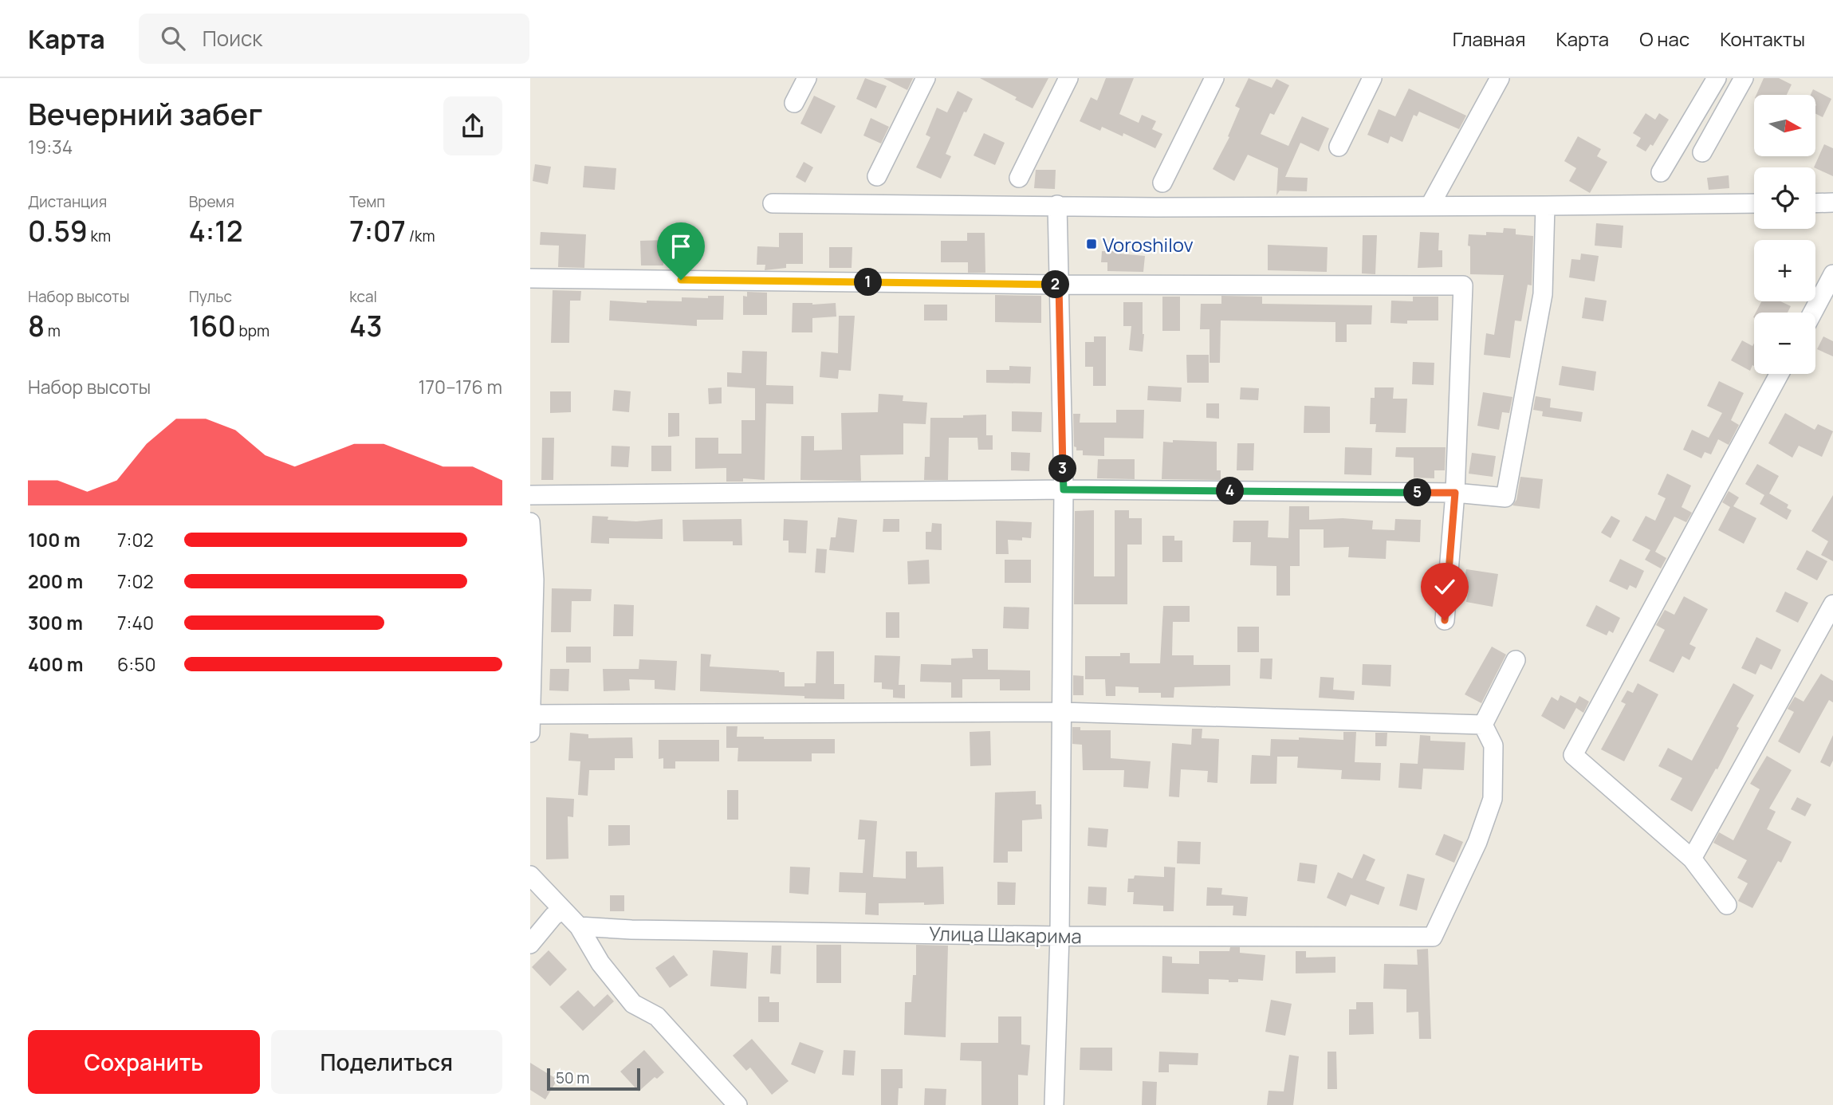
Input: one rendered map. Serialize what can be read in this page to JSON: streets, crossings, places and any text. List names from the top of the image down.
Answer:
{
  "streets": {
    "street": ["Улица Шакарима"]
  },
  "places": {
    "transit": ["Voroshilov"]
  },
  "scale_bar": "50 m",
  "north": "right",
  "page": {
    "header": "Карта",
    "search": "Поиск",
    "nav": [
      "Главная",
      "Карта",
      "О нас",
      "Контакты"
    ],
    "heading": ["Вечерний забег", "19:34"],
    "map_buttons": ["+", "−"],
    "stats": [
      ["Дистанция", "0.59 km"],
      ["Время", "4:12"],
      ["Темп", "7:07 /km"],
      ["Набор высоты", "8 m"],
      ["Пульс", "160 bpm"],
      ["kcal", "43"]
    ],
    "pins": [
      "1",
      "2",
      "3",
      "4",
      "5"
    ],
    "chart": ["Набор высоты", "170–176 m"],
    "list": [
      {
        "name": "100 m",
        "note": "7:02"
      },
      {
        "name": "200 m",
        "note": "7:02"
      },
      {
        "name": "300 m",
        "note": "7:40"
      },
      {
        "name": "400 m",
        "note": "6:50"
      }
    ],
    "buttons": ["Сохранить", "Поделиться"],
    "scale": "50 m"
  }
}
